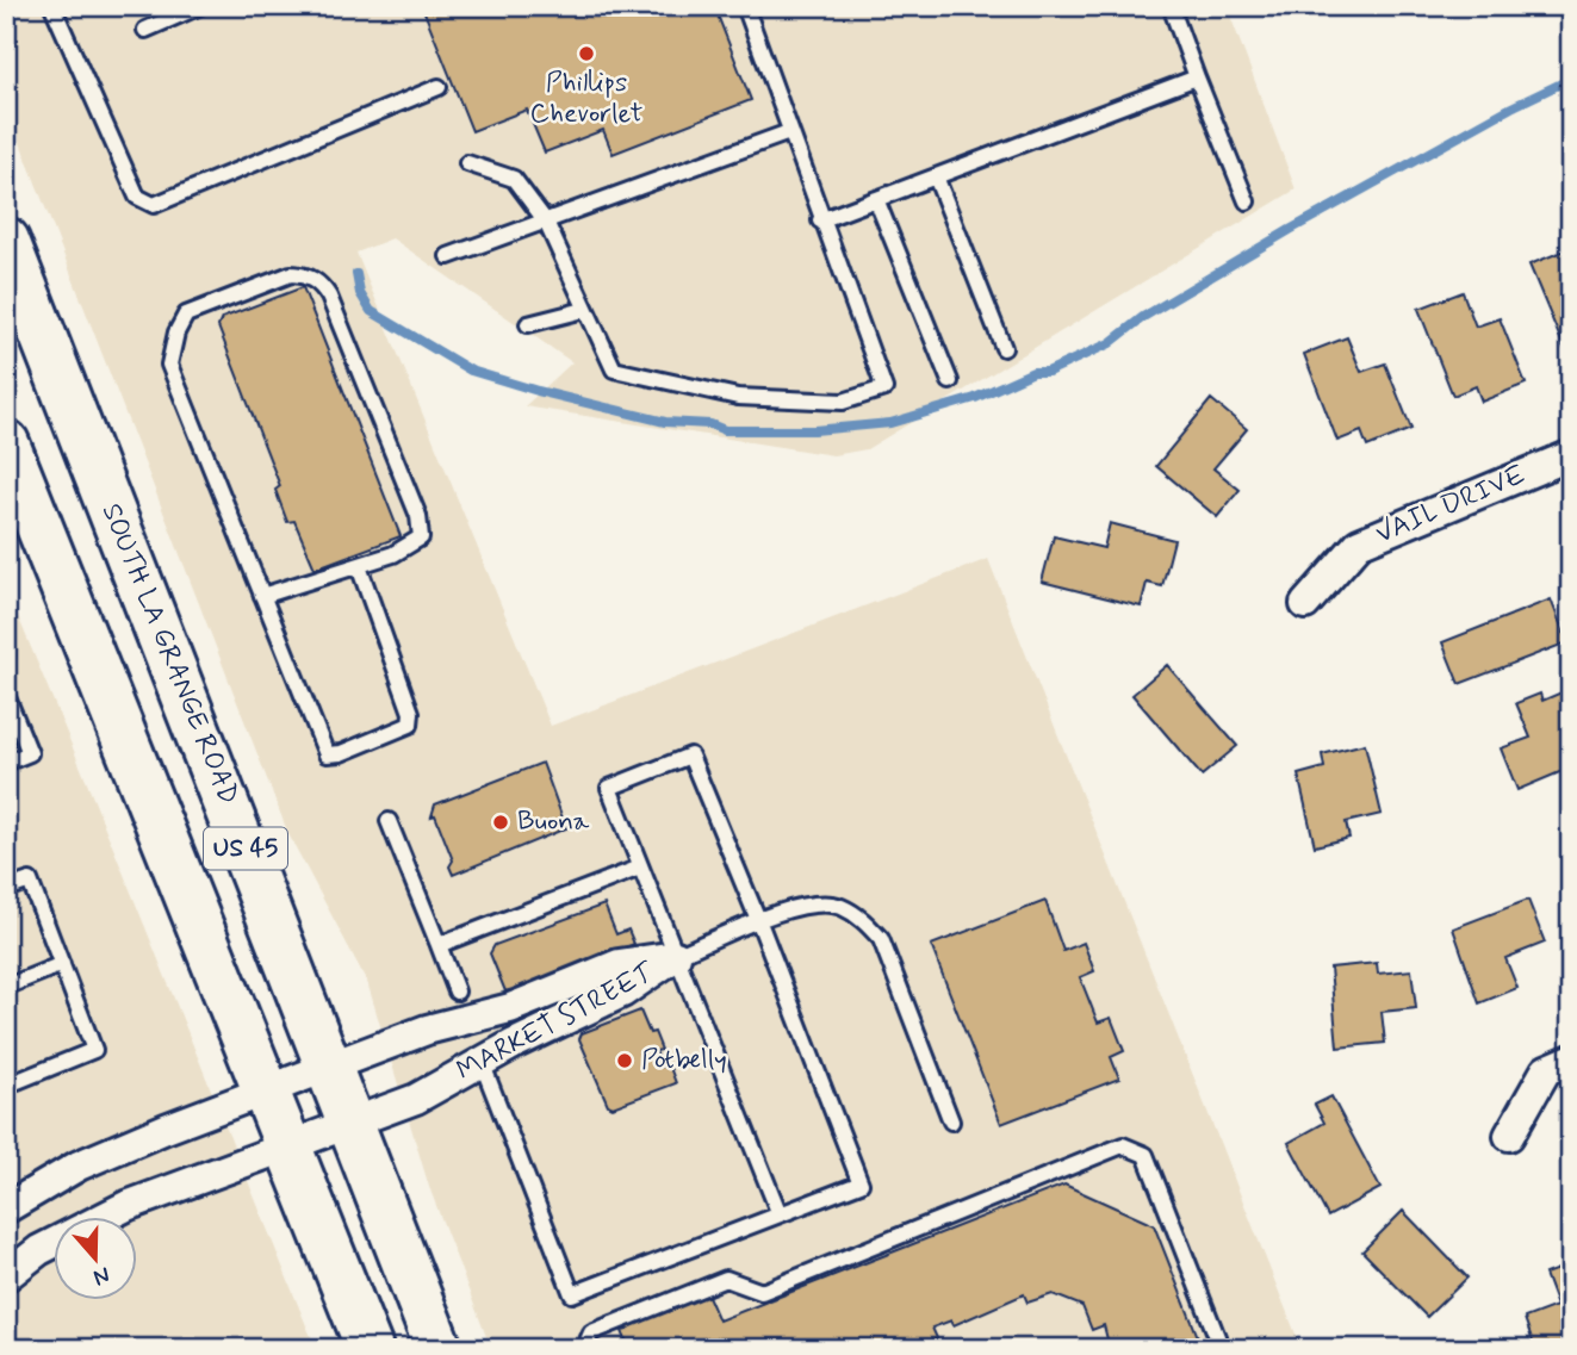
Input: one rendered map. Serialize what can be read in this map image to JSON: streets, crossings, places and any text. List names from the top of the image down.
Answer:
{
  "streets": {
    "main road": ["SOUTH LA GRANGE ROAD", "US 45"],
    "street": ["VAIL DRIVE", "MARKET STREET"]
  },
  "crossings": [
    ["SOUTH LA GRANGE ROAD", "MARKET STREET"],
    ["US 45", "MARKET STREET"]
  ],
  "places": ["Phillips Chevorlet", "Buona", "Potbelly"],
  "north": "bottom"
}
